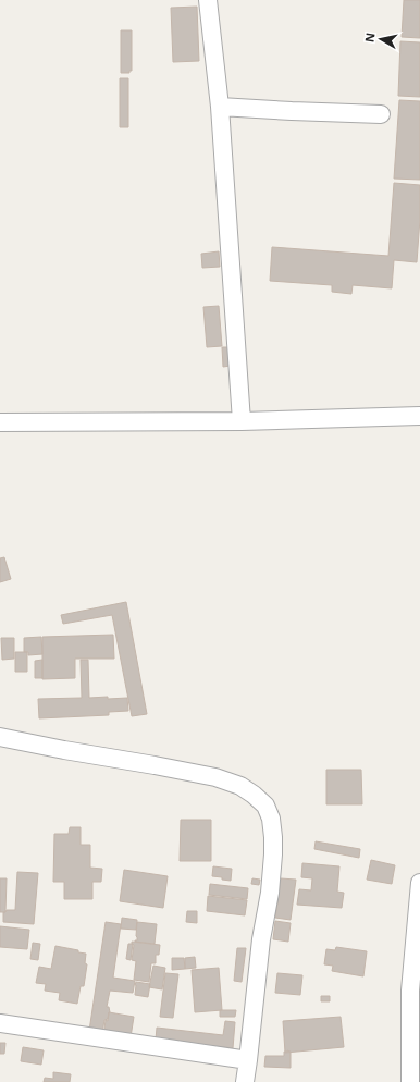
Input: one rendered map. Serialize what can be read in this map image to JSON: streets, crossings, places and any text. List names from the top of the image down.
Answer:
{
  "north": "left"
}
